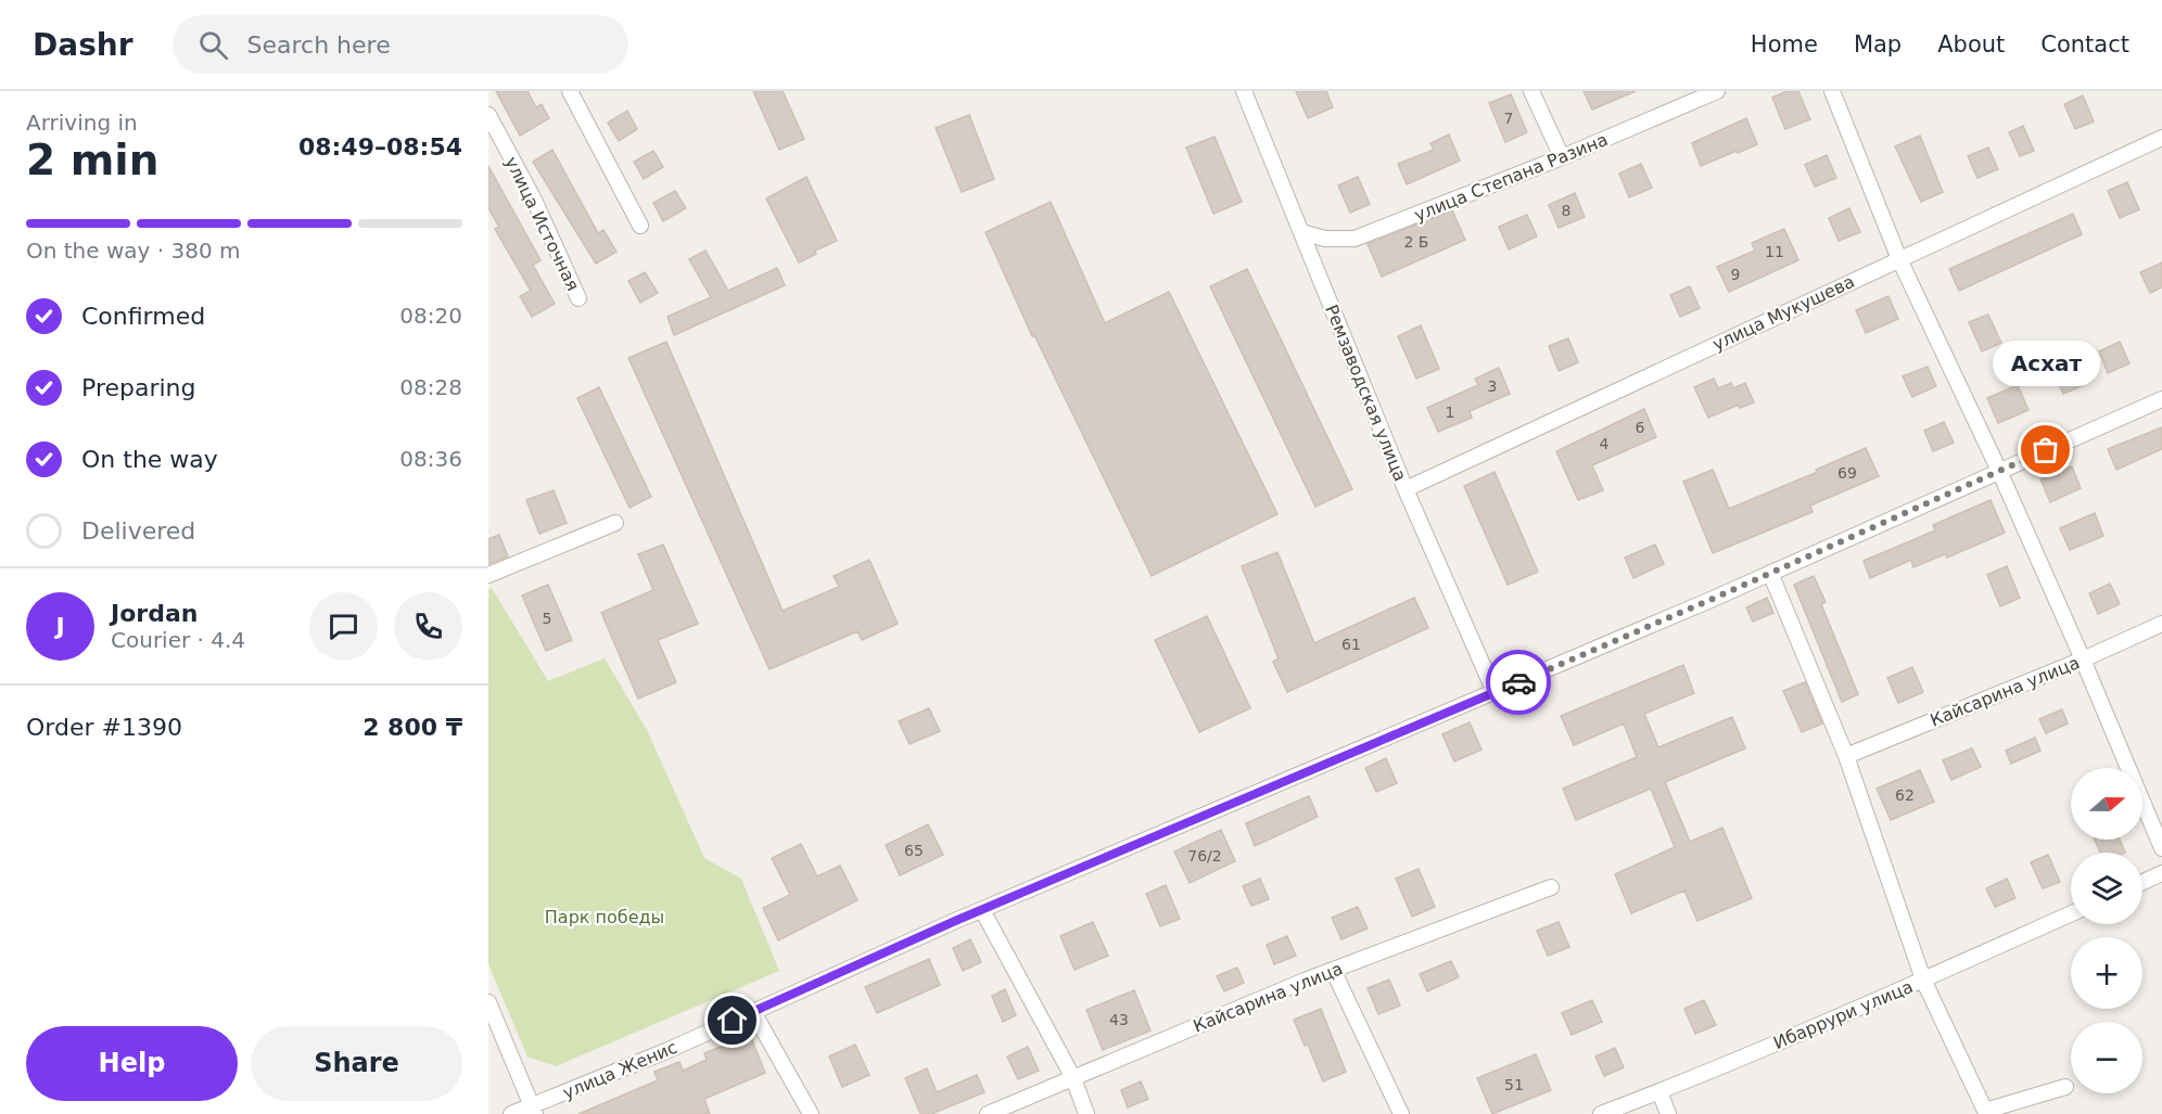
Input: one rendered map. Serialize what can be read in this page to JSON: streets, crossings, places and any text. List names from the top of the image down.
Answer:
{
  "streets": {
    "street": [
      "улица Степана Разина",
      "улица Источная",
      "улица Мукушева",
      "Ремзаводская улица",
      "Кайсарина улица",
      "Ибаррури улица",
      "улица Женис"
    ]
  },
  "crossings": [
    ["улица Степана Разина", "Ремзаводская улица"],
    ["улица Мукушева", "Ремзаводская улица"],
    ["Ремзаводская улица", "улица Женис"]
  ],
  "parks": ["Парк победы"],
  "places": ["Асхат"],
  "house_numbers": [
    "7",
    "8",
    "2 Б",
    "11",
    "9",
    "3",
    "1",
    "6",
    "4",
    "69",
    "5",
    "61",
    "62",
    "65",
    "76/2",
    "43",
    "51"
  ],
  "north": "right",
  "page": {
    "header": "Dashr",
    "search": "Search here",
    "nav": [
      "Home",
      "Map",
      "About",
      "Contact"
    ],
    "heading": ["2 min", "Arriving in", "08:49–08:54"],
    "panel": [
      "Jordan",
      "Courier · 4.4",
      "Order #1390",
      "2 800 ₸"
    ],
    "bar": "On the way · 380 m",
    "list": [
      ["Confirmed", "08:20"],
      ["Preparing", "08:28"],
      ["On the way", "08:36"],
      "Delivered"
    ],
    "bubble": "Асхат",
    "round": "J",
    "map_buttons": ["+", "−"],
    "buttons": ["Help", "Share"]
  }
}
